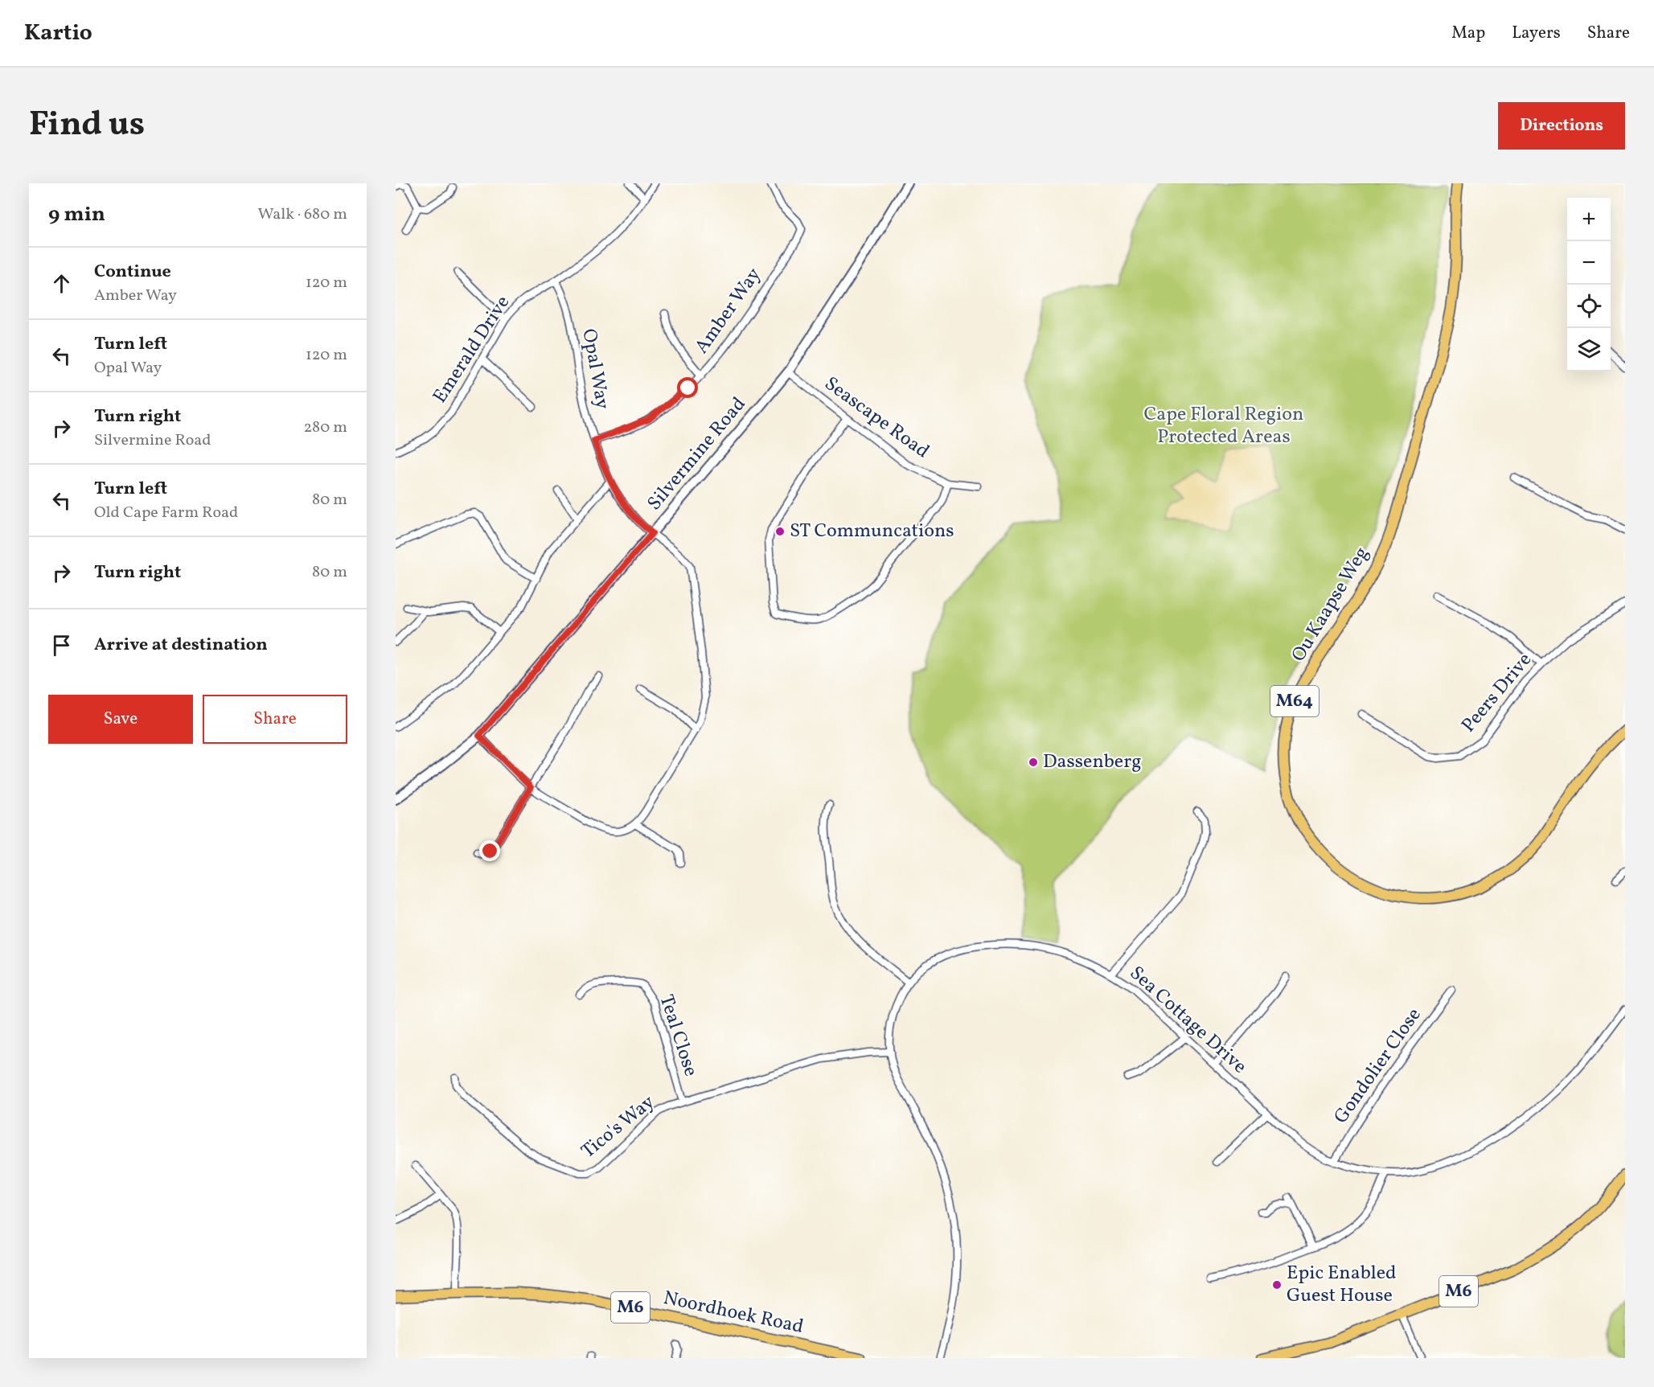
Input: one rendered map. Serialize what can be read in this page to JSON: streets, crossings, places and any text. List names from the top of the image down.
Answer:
{
  "streets": {
    "main road": [
      "Ou Kaapse Weg",
      "M64",
      "M6",
      "Noordhoek Road"
    ],
    "street": [
      "Amber Way",
      "Emerald Drive",
      "Opal Way",
      "Seascape Road",
      "Silvermine Road",
      "Peers Drive",
      "Sea Cottage Drive",
      "Teal Close",
      "Gondolier Close",
      "Tico's Way"
    ]
  },
  "crossings": [
    ["Amber Way", "Opal Way"],
    ["Emerald Drive", "Opal Way"],
    ["Opal Way", "Silvermine Road"],
    ["Seascape Road", "Silvermine Road"],
    ["Sea Cottage Drive", "Gondolier Close"],
    ["Sea Cottage Drive", "Tico's Way"],
    ["Teal Close", "Tico's Way"]
  ],
  "parks": ["Cape Floral Region Protected Areas"],
  "places": ["ST Communcations", "Dassenberg", "Epic Enabled Guest House"],
  "page": {
    "header": "Kartio",
    "nav": ["Map", "Layers", "Share"],
    "title": "Find us",
    "buttons": [
      "Directions",
      ["Save", "Share"]
    ],
    "heading": ["9 min", "Walk · 680 m"],
    "map_buttons": ["+", "−"],
    "list": [
      ["Continue", "Amber Way", "120 m"],
      ["Turn left", "Opal Way", "120 m"],
      ["Turn right", "Silvermine Road", "280 m"],
      ["Turn left", "Old Cape Farm Road", "80 m"],
      ["Turn right", "80 m"],
      "Arrive at destination"
    ]
  }
}
